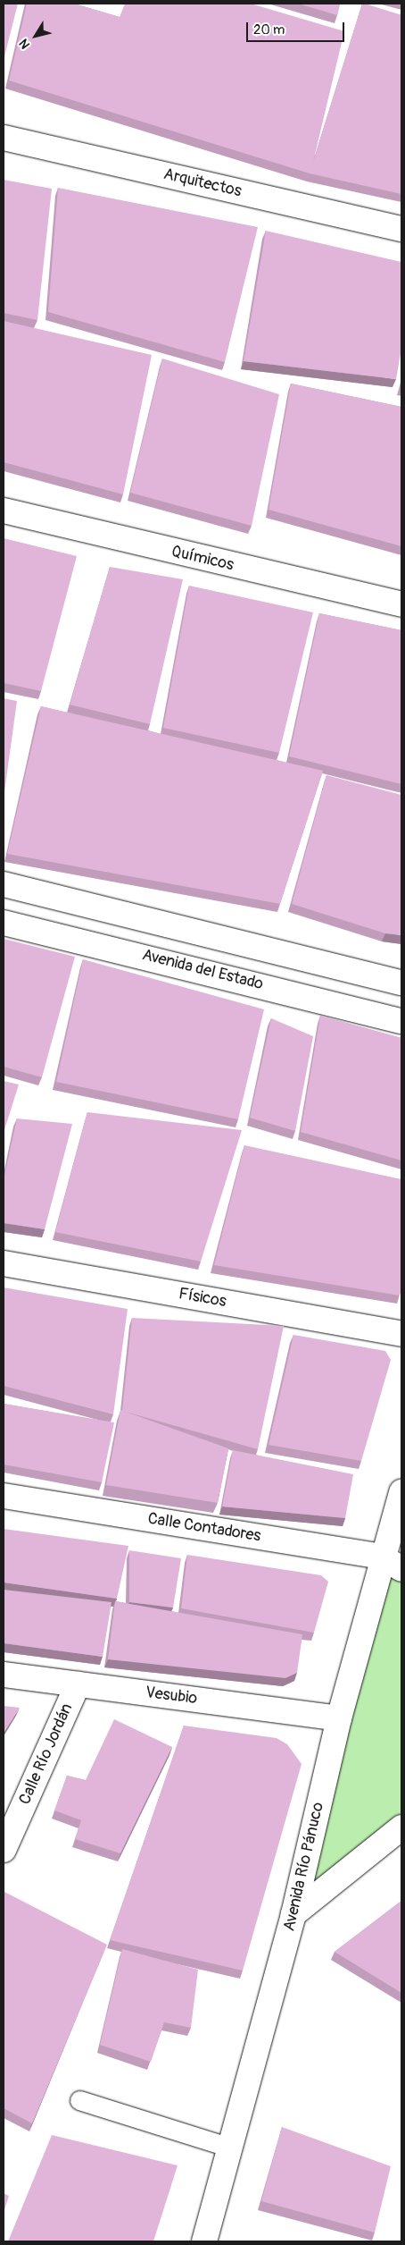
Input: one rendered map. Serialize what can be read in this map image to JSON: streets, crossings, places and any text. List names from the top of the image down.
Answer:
{
  "streets": {
    "street": [
      "Arquitectos",
      "Químicos",
      "Avenida del Estado",
      "Físicos",
      "Calle Contadores",
      "Vesubio",
      "Calle Río Jordán",
      "Avenida Río Pánuco"
    ]
  },
  "crossings": [
    ["Calle Contadores", "Avenida Río Pánuco"],
    ["Vesubio", "Calle Río Jordán"],
    ["Vesubio", "Avenida Río Pánuco"]
  ],
  "scale_bar": "20 m",
  "north": "bottom left"
}
